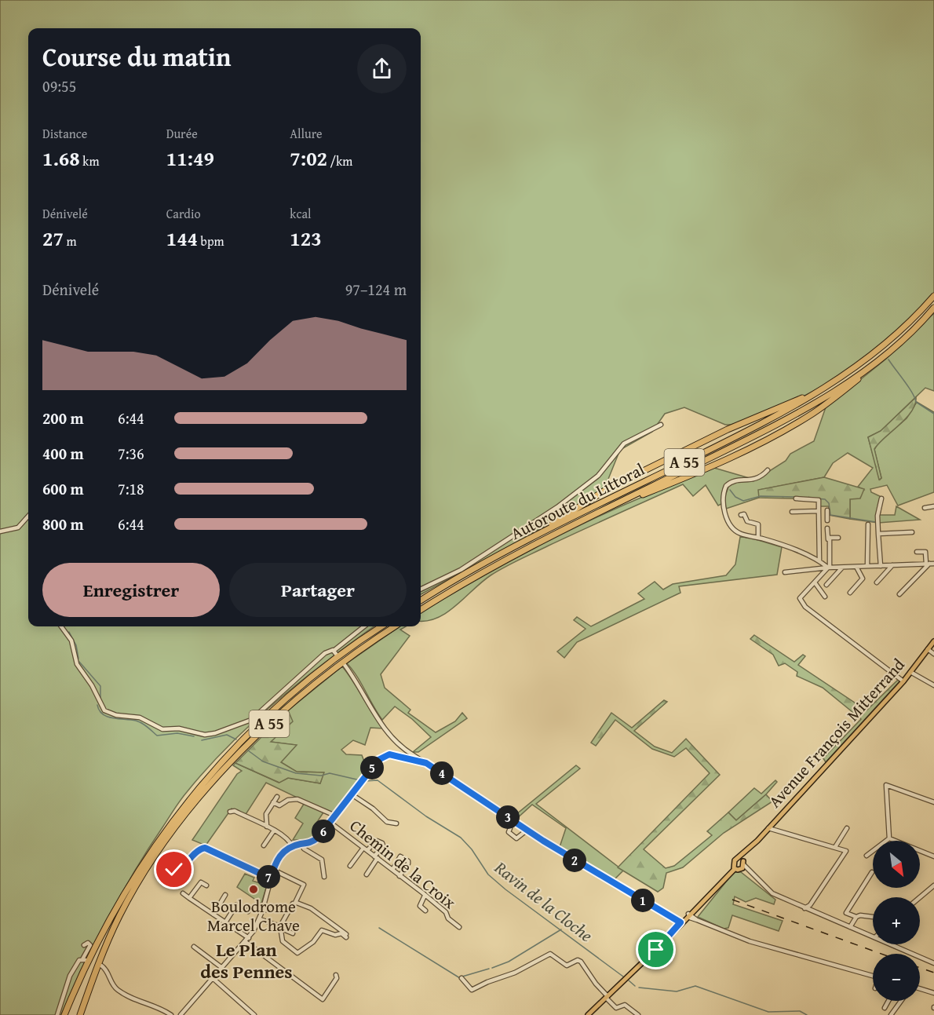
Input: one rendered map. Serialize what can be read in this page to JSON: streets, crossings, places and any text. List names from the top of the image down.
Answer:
{
  "streets": {
    "highway": ["A 55", "Autoroute du Littoral"],
    "main road": ["Avenue François Mitterrand"],
    "street": ["Chemin de la Croix"]
  },
  "districts": ["Le Plan des Pennes"],
  "water": ["Ravin de la Cloche"],
  "places": ["Boulodrome Marcel Chave"],
  "north": "bottom right",
  "page": {
    "heading": ["Course du matin", "09:55"],
    "stats": [
      ["Distance", "1.68 km"],
      ["Durée", "11:49"],
      ["Allure", "7:02 /km"],
      ["Dénivelé", "27 m"],
      ["Cardio", "144 bpm"],
      ["kcal", "123"]
    ],
    "chart": ["Dénivelé", "97–124 m"],
    "list": [
      {
        "name": "200 m",
        "note": "6:44"
      },
      {
        "name": "400 m",
        "note": "7:36"
      },
      {
        "name": "600 m",
        "note": "7:18"
      },
      {
        "name": "800 m",
        "note": "6:44"
      }
    ],
    "buttons": ["Enregistrer", "Partager"],
    "pins": [
      "5",
      "4",
      "3",
      "6",
      "2",
      "7",
      "1"
    ],
    "map_buttons": ["+", "−"]
  }
}
